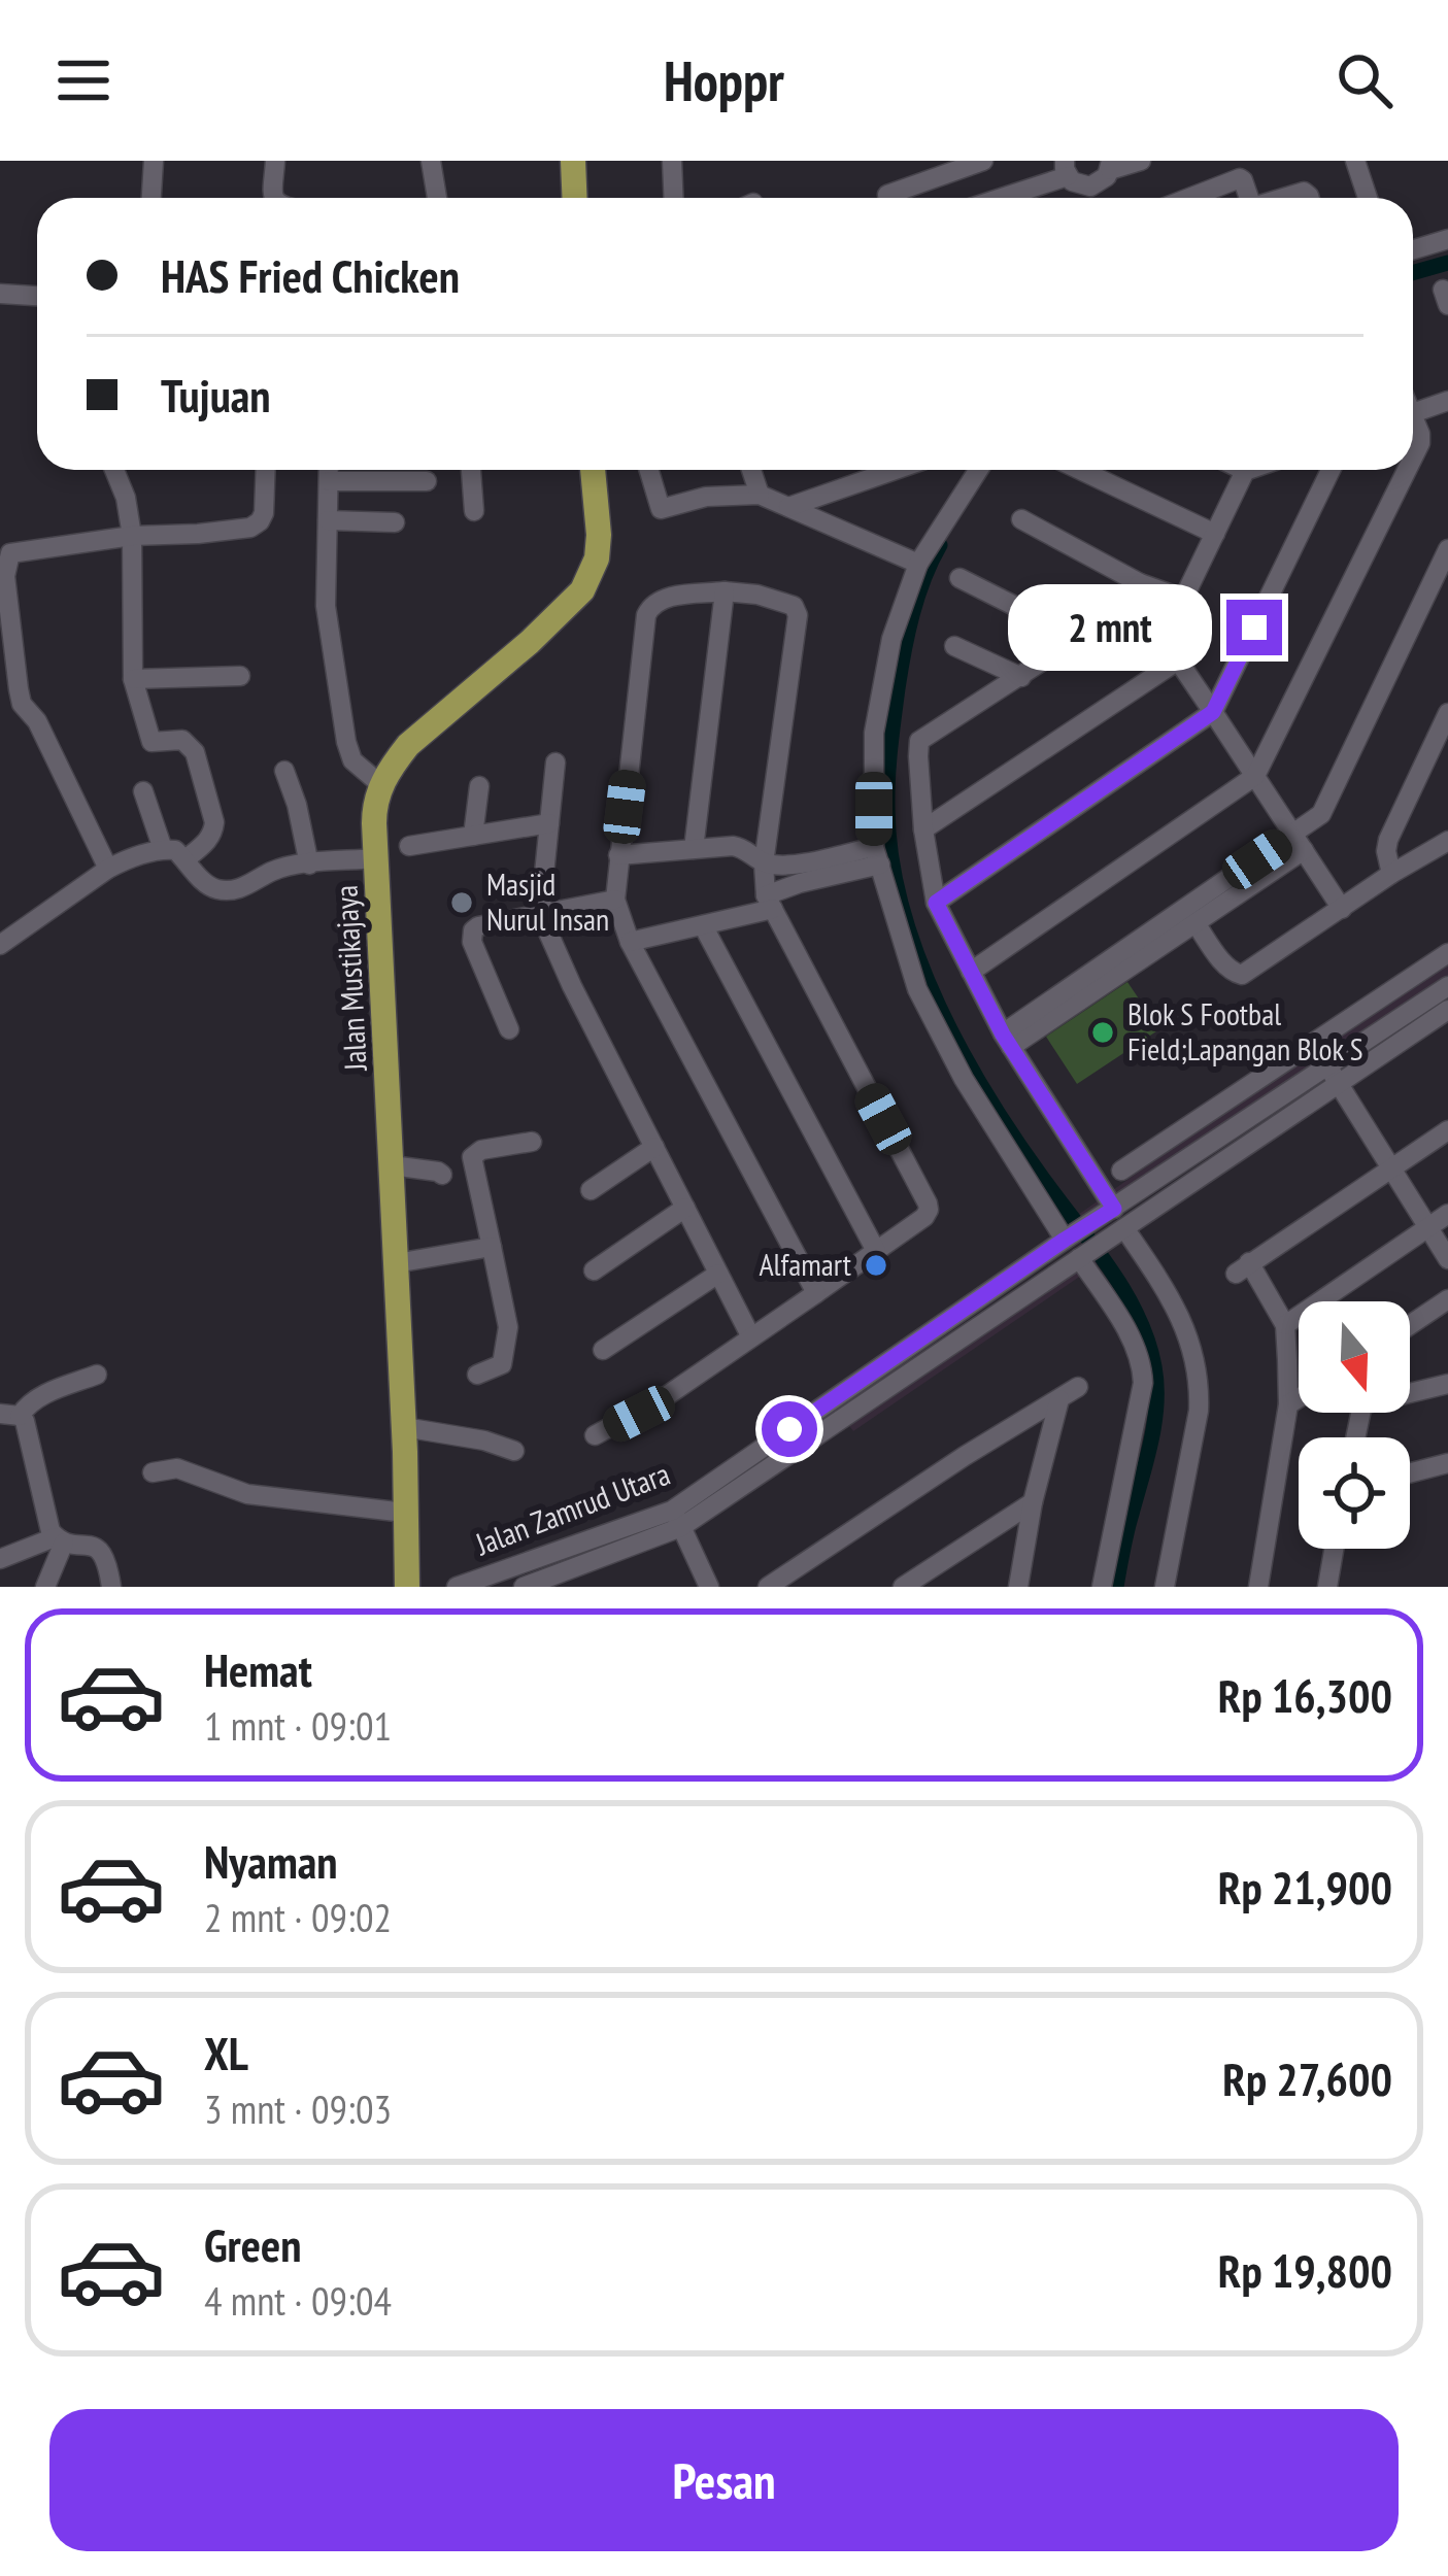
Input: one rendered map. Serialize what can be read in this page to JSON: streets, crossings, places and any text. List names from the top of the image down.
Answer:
{
  "streets": {
    "main road": ["Jalan Mustikajaya"],
    "street": ["Jalan Zamrud Utara"]
  },
  "places": ["Masjid Nurul Insan", "Blok S Footbal Field;Lapangan Blok S", "Alfamart"],
  "north": "bottom",
  "page": {
    "header": "Hoppr",
    "banner": ["HAS Fried Chicken", "Tujuan"],
    "bubble": "2 mnt",
    "list": [
      {
        "name": "Hemat",
        "note": "1 mnt · 09:01",
        "value": "Rp 16,300"
      },
      {
        "name": "Nyaman",
        "note": "2 mnt · 09:02",
        "value": "Rp 21,900"
      },
      {
        "name": "XL",
        "note": "3 mnt · 09:03",
        "value": "Rp 27,600"
      },
      {
        "name": "Green",
        "note": "4 mnt · 09:04",
        "value": "Rp 19,800"
      }
    ],
    "buttons": "Pesan"
  }
}
